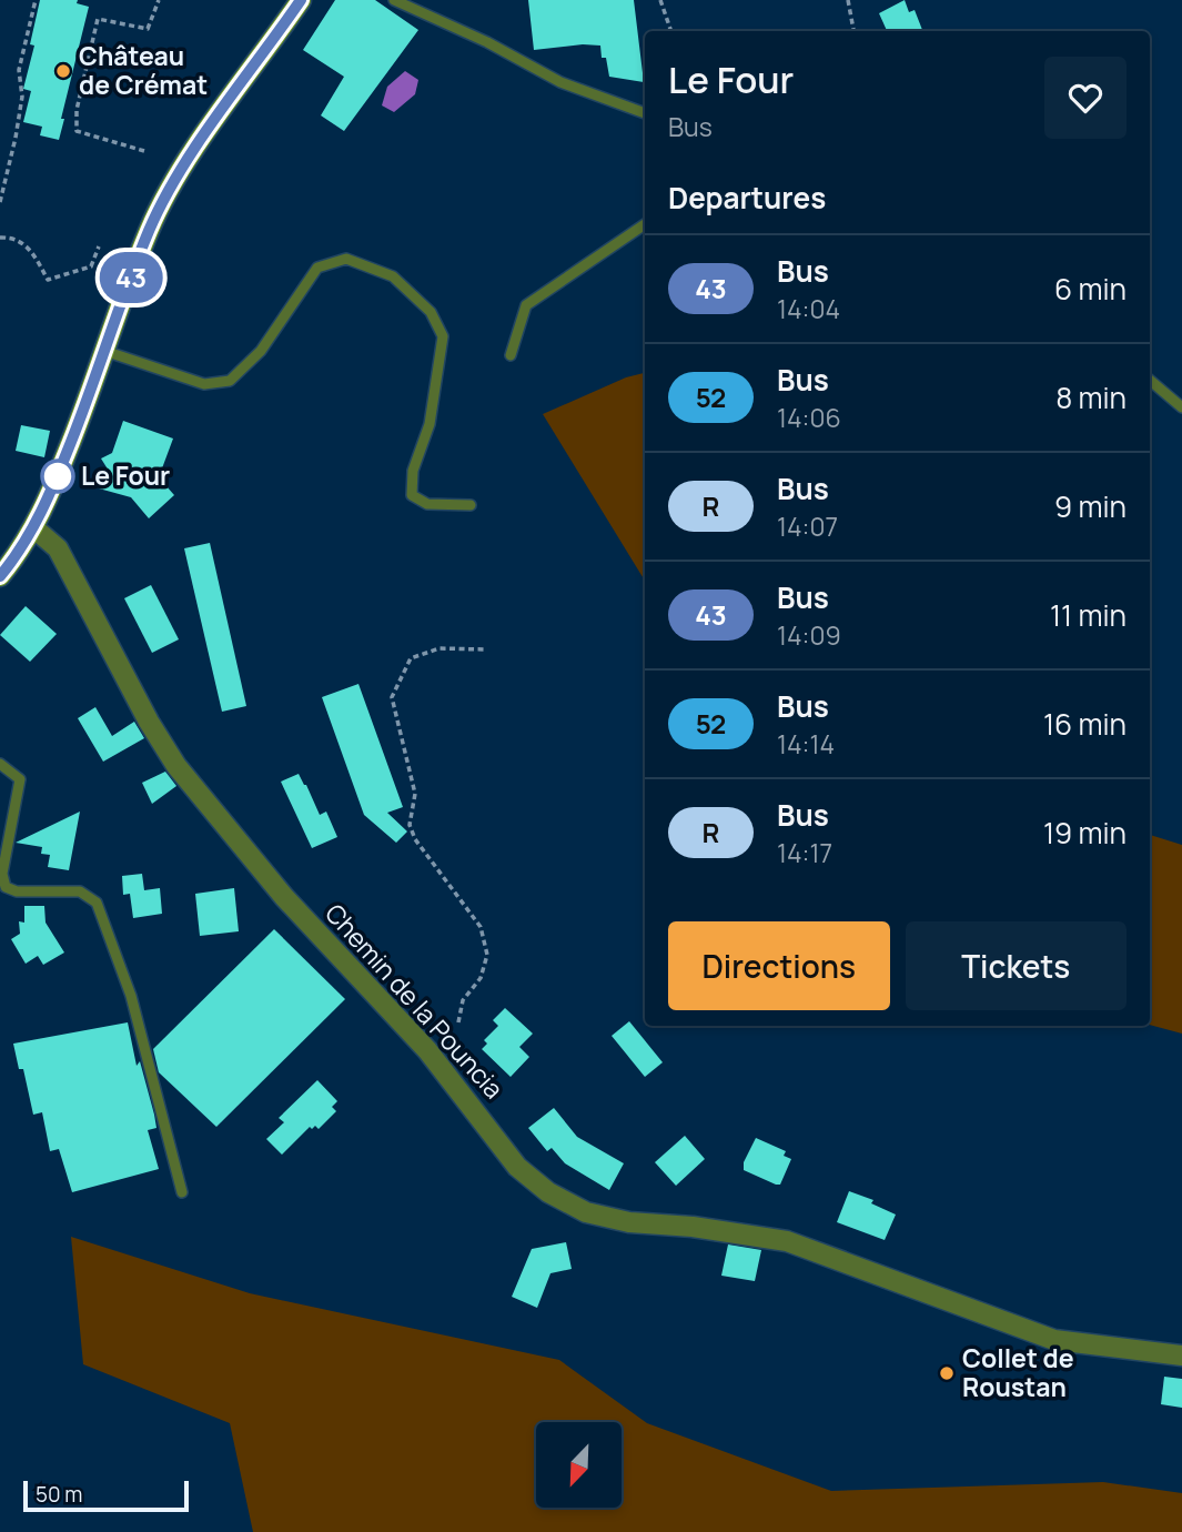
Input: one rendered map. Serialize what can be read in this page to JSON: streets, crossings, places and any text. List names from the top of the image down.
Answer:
{
  "streets": {
    "street": ["Chemin de la Pouncia"]
  },
  "places": ["Château de Crémat", "Le Four", "Collet de Roustan"],
  "lines": ["bus line 43"],
  "scale_bar": "50 m",
  "north": "bottom left",
  "page": {
    "on_map": "43",
    "heading": [
      ["Le Four", "Bus"],
      "Departures"
    ],
    "list": [
      {
        "mark": "43",
        "name": "Bus",
        "note": "14:04",
        "value": "6 min"
      },
      {
        "mark": "52",
        "name": "Bus",
        "note": "14:06",
        "value": "8 min"
      },
      {
        "mark": "R",
        "name": "Bus",
        "note": "14:07",
        "value": "9 min"
      },
      {
        "mark": "43",
        "name": "Bus",
        "note": "14:09",
        "value": "11 min"
      },
      {
        "mark": "52",
        "name": "Bus",
        "note": "14:14",
        "value": "16 min"
      },
      {
        "mark": "R",
        "name": "Bus",
        "note": "14:17",
        "value": "19 min"
      }
    ],
    "buttons": ["Directions", "Tickets"],
    "scale": "50 m"
  }
}
